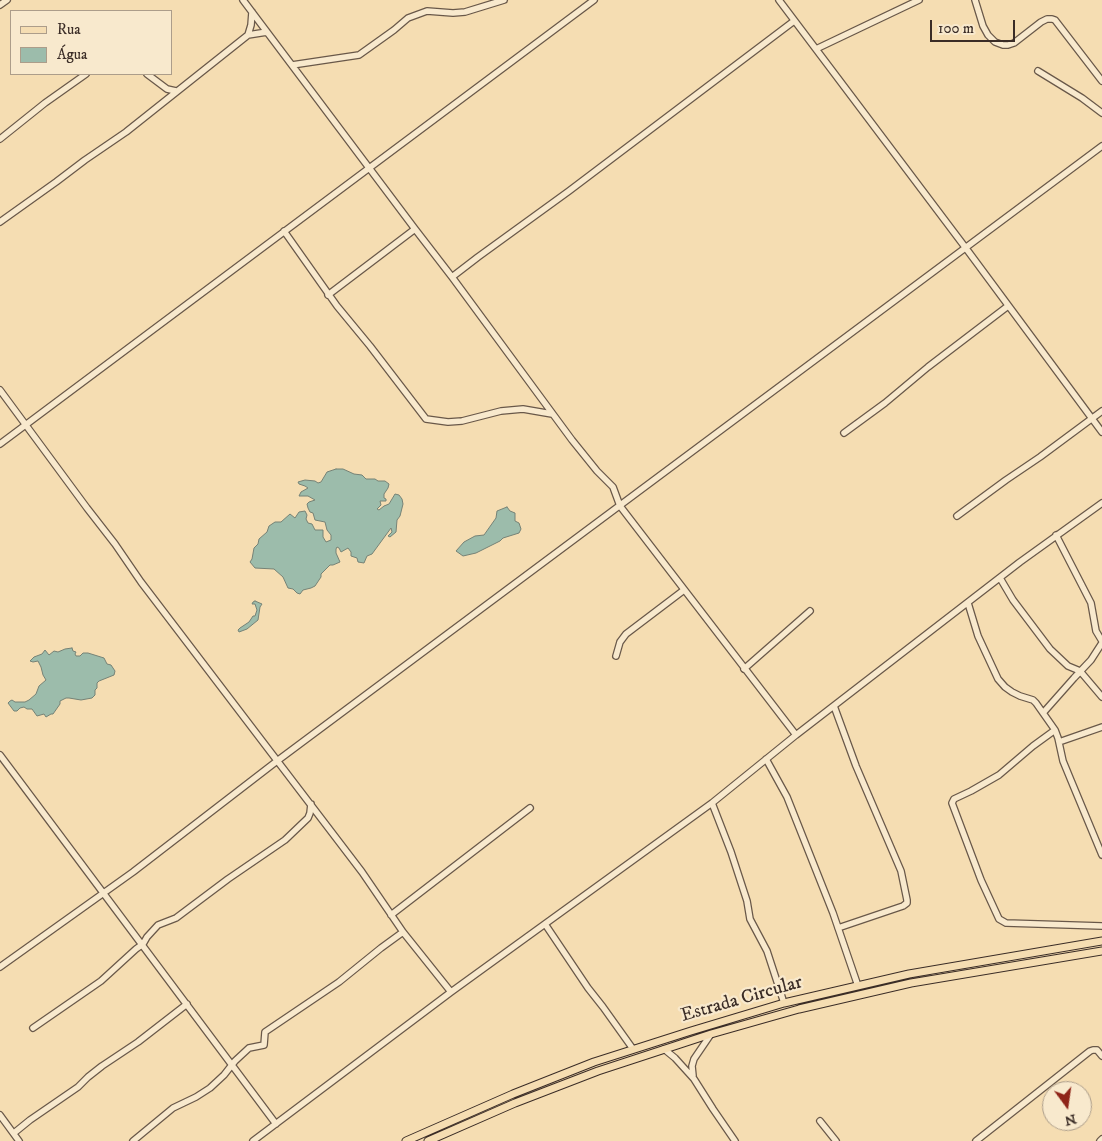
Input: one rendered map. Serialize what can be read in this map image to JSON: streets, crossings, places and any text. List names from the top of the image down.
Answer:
{
  "streets": {
    "main road": ["Estrada Circular"]
  },
  "legend": ["Rua", "Água"],
  "scale_bar": "100 m",
  "north": "bottom"
}
